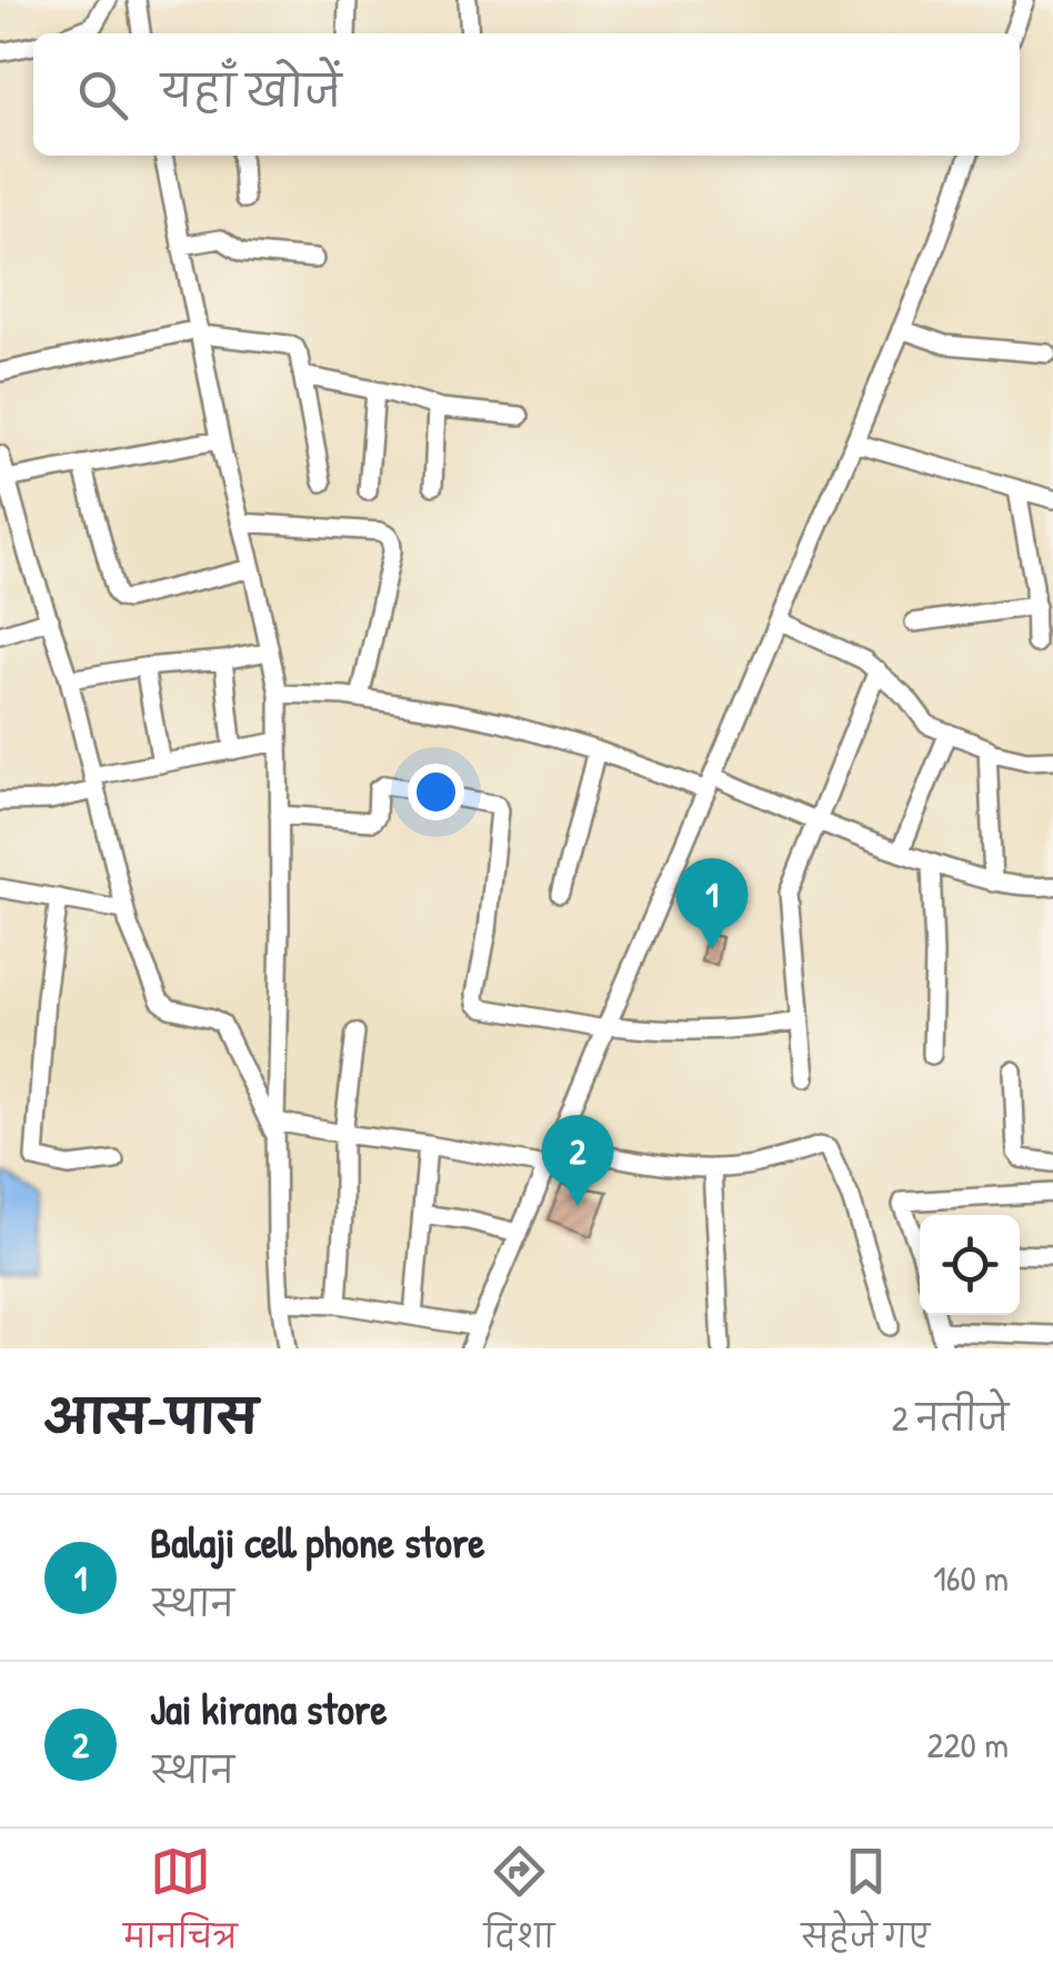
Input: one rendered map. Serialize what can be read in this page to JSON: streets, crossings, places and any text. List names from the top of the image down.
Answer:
{
  "page": {
    "search": "यहाँ खोजें",
    "pins": ["1", "2"],
    "heading": ["आस-पास", "2 नतीजे"],
    "list": [
      {
        "mark": "1",
        "name": "Balaji cell phone store",
        "note": "स्थान",
        "value": "160 m"
      },
      {
        "mark": "2",
        "name": "Jai kirana store",
        "note": "स्थान",
        "value": "220 m"
      }
    ],
    "nav": ["मानचित्र", "दिशा", "सहेजे गए"]
  }
}
